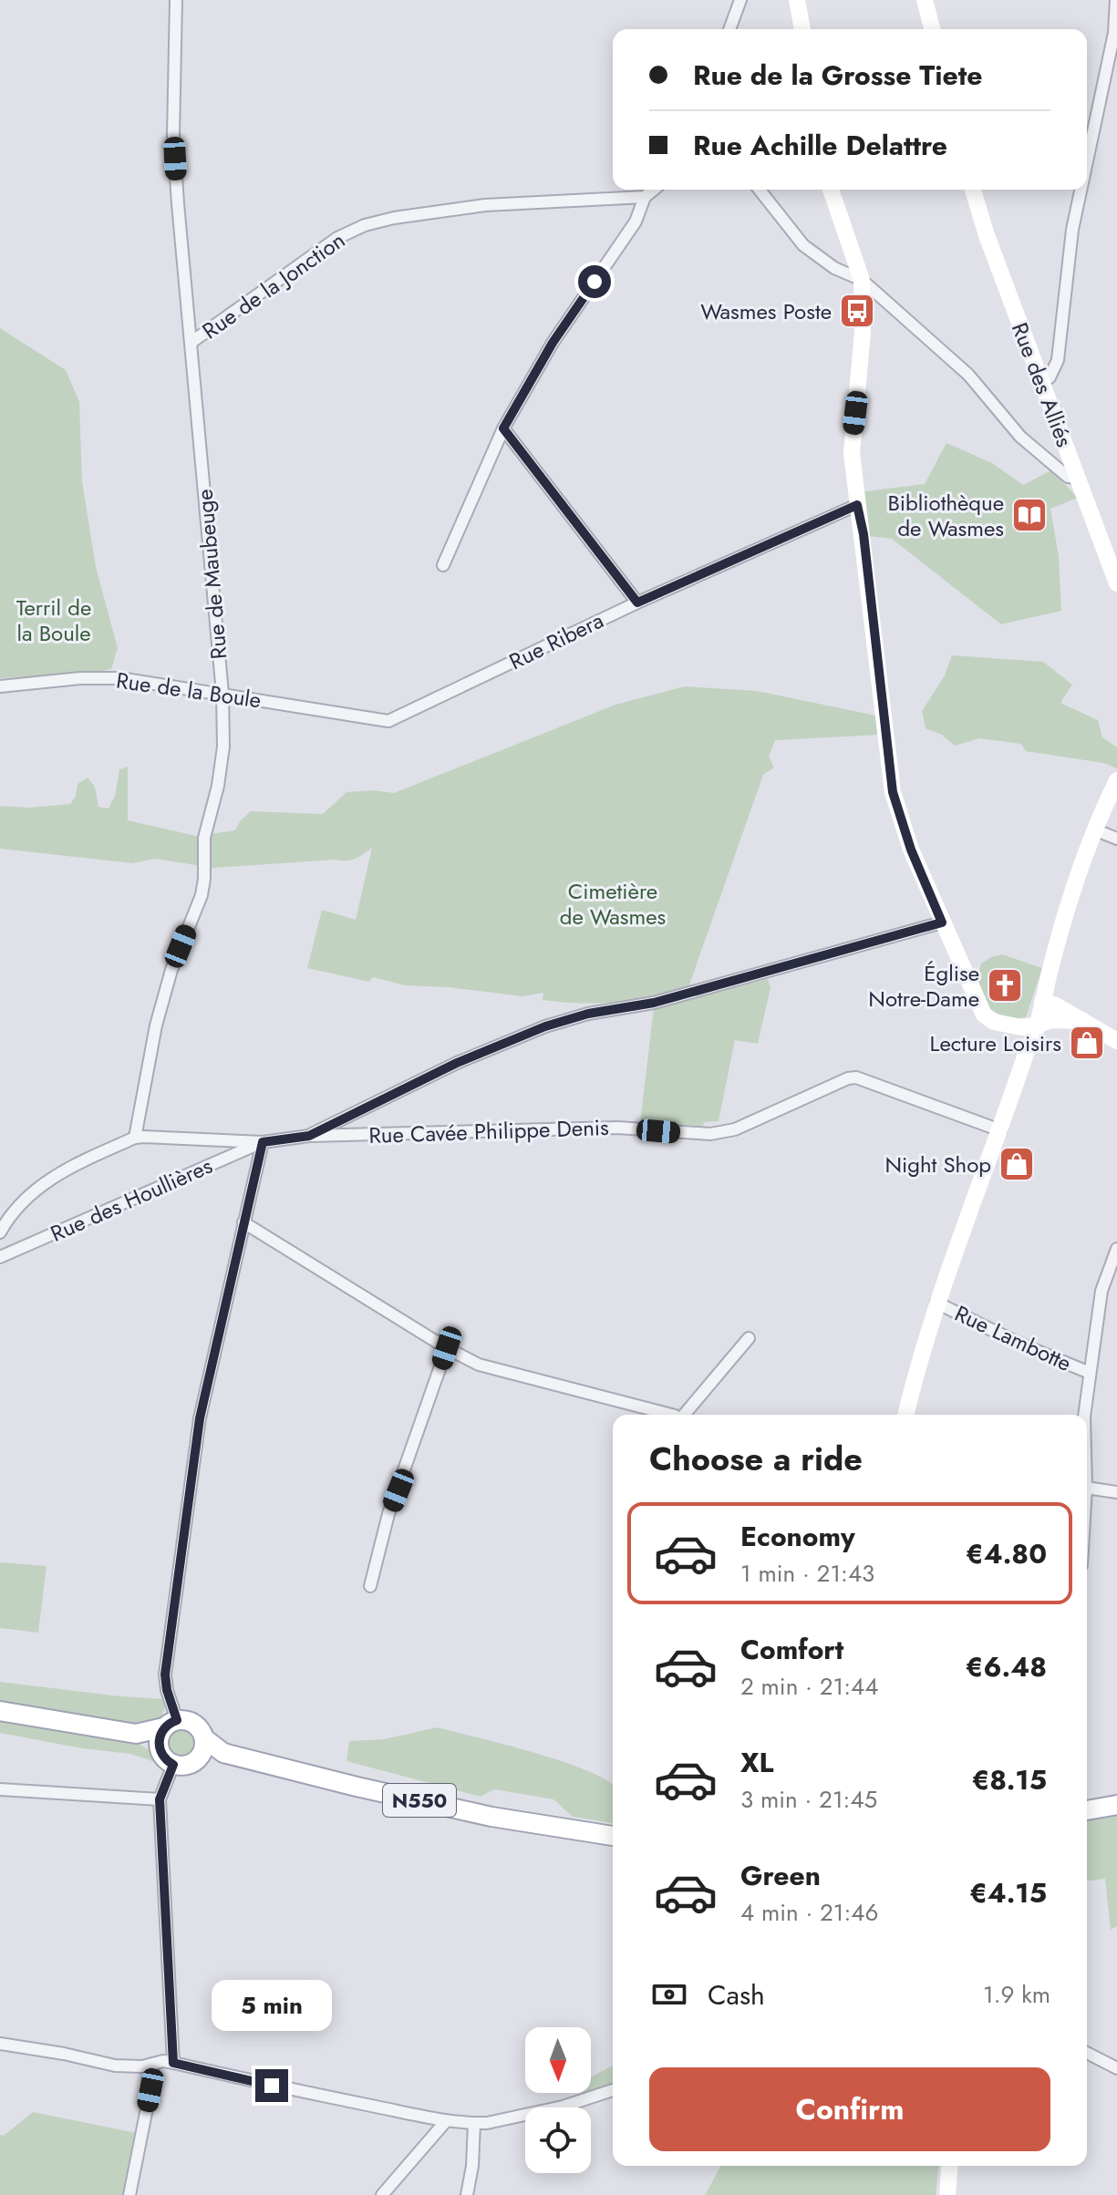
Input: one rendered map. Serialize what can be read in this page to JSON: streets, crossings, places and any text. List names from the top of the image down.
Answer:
{
  "streets": {
    "main road": ["N550"],
    "street": [
      "Rue de la Jonction",
      "Rue des Alliés",
      "Rue de Maubeuge",
      "Rue Ribera",
      "Rue de la Boule",
      "Rue Cavée Philippe Denis",
      "Rue des Houllières",
      "Rue Lambotte"
    ]
  },
  "crossings": [
    ["Rue de la Jonction", "Rue de Maubeuge"],
    ["Rue de Maubeuge", "Rue de la Boule"],
    ["Rue Ribera", "Rue de la Boule"],
    ["Rue Cavée Philippe Denis", "Rue des Houllières"]
  ],
  "parks": ["Terril de la Boule", "Cimetière de Wasmes"],
  "places": {
    "bus stop": ["Wasmes Poste"],
    "library": ["Bibliothèque de Wasmes"],
    "church": ["Église Notre-Dame"],
    "shop": ["Lecture Loisirs", "Night Shop"]
  },
  "north": "bottom",
  "page": {
    "banner": ["Rue de la Grosse Tiete", "Rue Achille Delattre"],
    "heading": "Choose a ride",
    "list": [
      {
        "name": "Economy",
        "note": "1 min · 21:43",
        "value": "€4.80"
      },
      {
        "name": "Comfort",
        "note": "2 min · 21:44",
        "value": "€6.48"
      },
      {
        "name": "XL",
        "note": "3 min · 21:45",
        "value": "€8.15"
      },
      {
        "name": "Green",
        "note": "4 min · 21:46",
        "value": "€4.15"
      }
    ],
    "pay": ["Cash", "1.9 km"],
    "bubble": "5 min",
    "buttons": "Confirm"
  }
}
